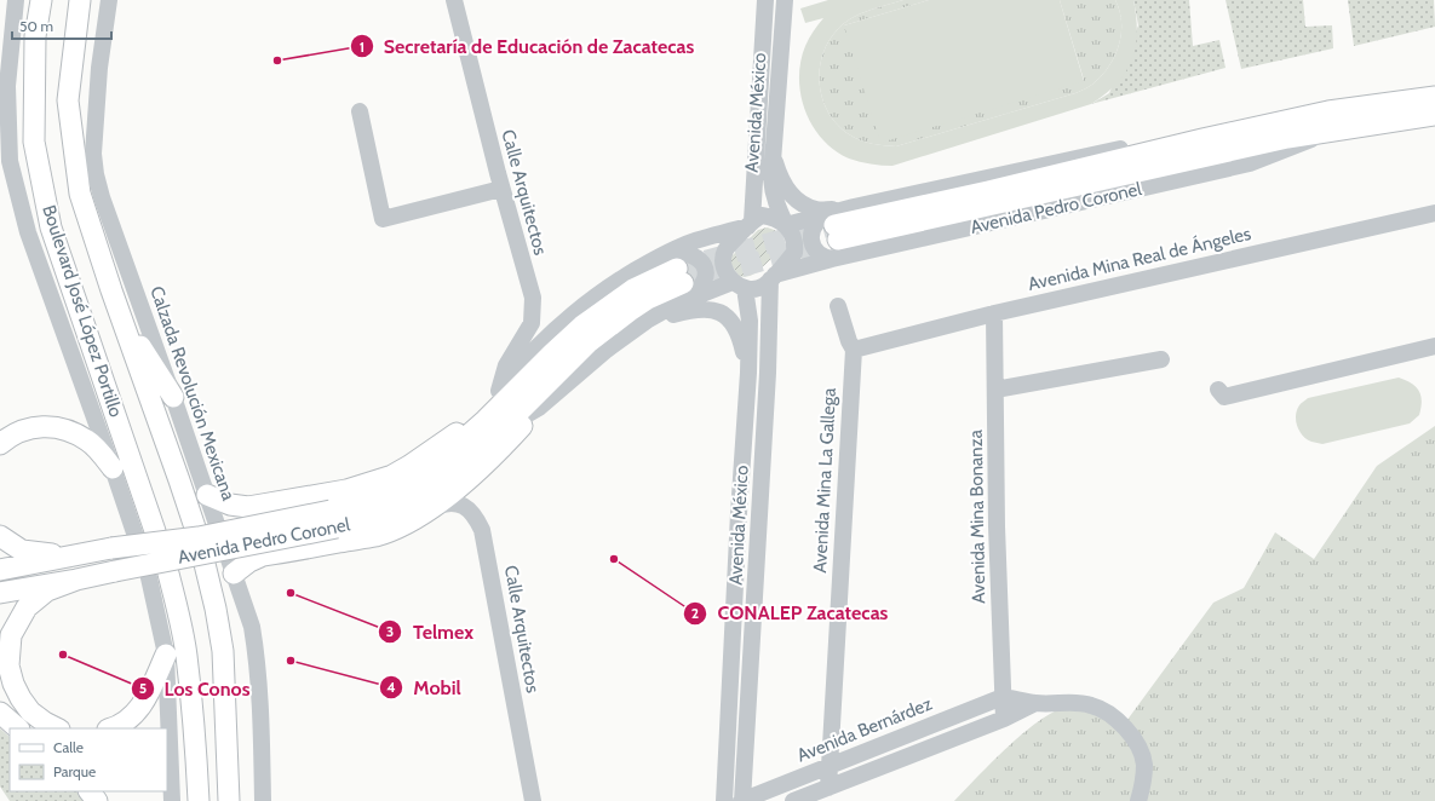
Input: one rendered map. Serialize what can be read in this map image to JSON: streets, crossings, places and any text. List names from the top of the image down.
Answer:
{
  "streets": {
    "main road": ["Avenida Pedro Coronel", "Boulevard José López Portillo"],
    "street": [
      "Avenida México",
      "Calle Arquitectos",
      "Avenida Mina Real de Ángeles",
      "Calzada Revolución Mexicana",
      "Avenida Mina La Gallega",
      "Avenida Mina Bonanza",
      "Avenida Bernárdez"
    ]
  },
  "crossings": [
    ["Avenida México", "Avenida Pedro Coronel"],
    ["Avenida México", "Avenida Bernárdez"],
    ["Calle Arquitectos", "Avenida Pedro Coronel"],
    ["Avenida Mina Real de Ángeles", "Avenida Mina La Gallega"],
    ["Avenida Mina Real de Ángeles", "Avenida Mina Bonanza"],
    ["Avenida Mina La Gallega", "Avenida Bernárdez"],
    ["Avenida Mina Bonanza", "Avenida Bernárdez"]
  ],
  "places": [
    "Secretaría de Educación de Zacatecas",
    "CONALEP Zacatecas",
    "Telmex",
    "Los Conos",
    "Mobil"
  ],
  "legend": ["Calle", "Parque"],
  "scale_bar": "50 m"
}
